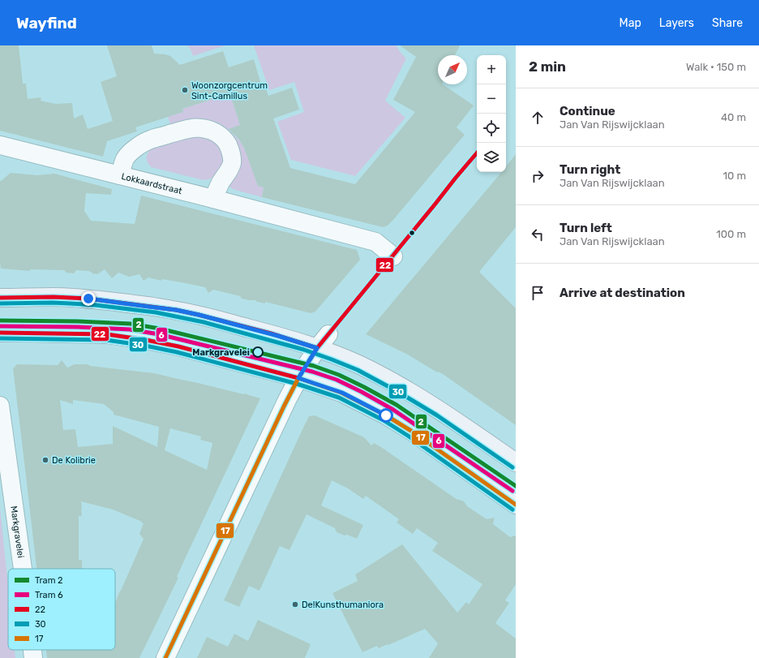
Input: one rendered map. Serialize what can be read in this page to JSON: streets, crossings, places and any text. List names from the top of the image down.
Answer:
{
  "streets": {
    "street": ["Lokkaardstraat", "Markgravelei"]
  },
  "places": [
    "Woonzorgcentrum Sint-Camillus",
    "Markgravelei",
    "De Kolibrie",
    "De!Kunsthumaniora"
  ],
  "lines": [
    "transit line 22",
    "transit line 30",
    "tram line 2",
    "tram line 6",
    "transit line 17"
  ],
  "legend": [
    "Tram 2",
    "Tram 6",
    "22",
    "30",
    "17"
  ],
  "north": "top right",
  "page": {
    "header": "Wayfind",
    "nav": ["Map", "Layers", "Share"],
    "heading": ["2 min", "Walk · 150 m"],
    "map_buttons": ["+", "−"],
    "list": [
      ["Continue", "Jan Van Rijswijcklaan", "40 m"],
      ["Turn right", "Jan Van Rijswijcklaan", "10 m"],
      ["Turn left", "Jan Van Rijswijcklaan", "100 m"],
      "Arrive at destination"
    ]
  }
}
